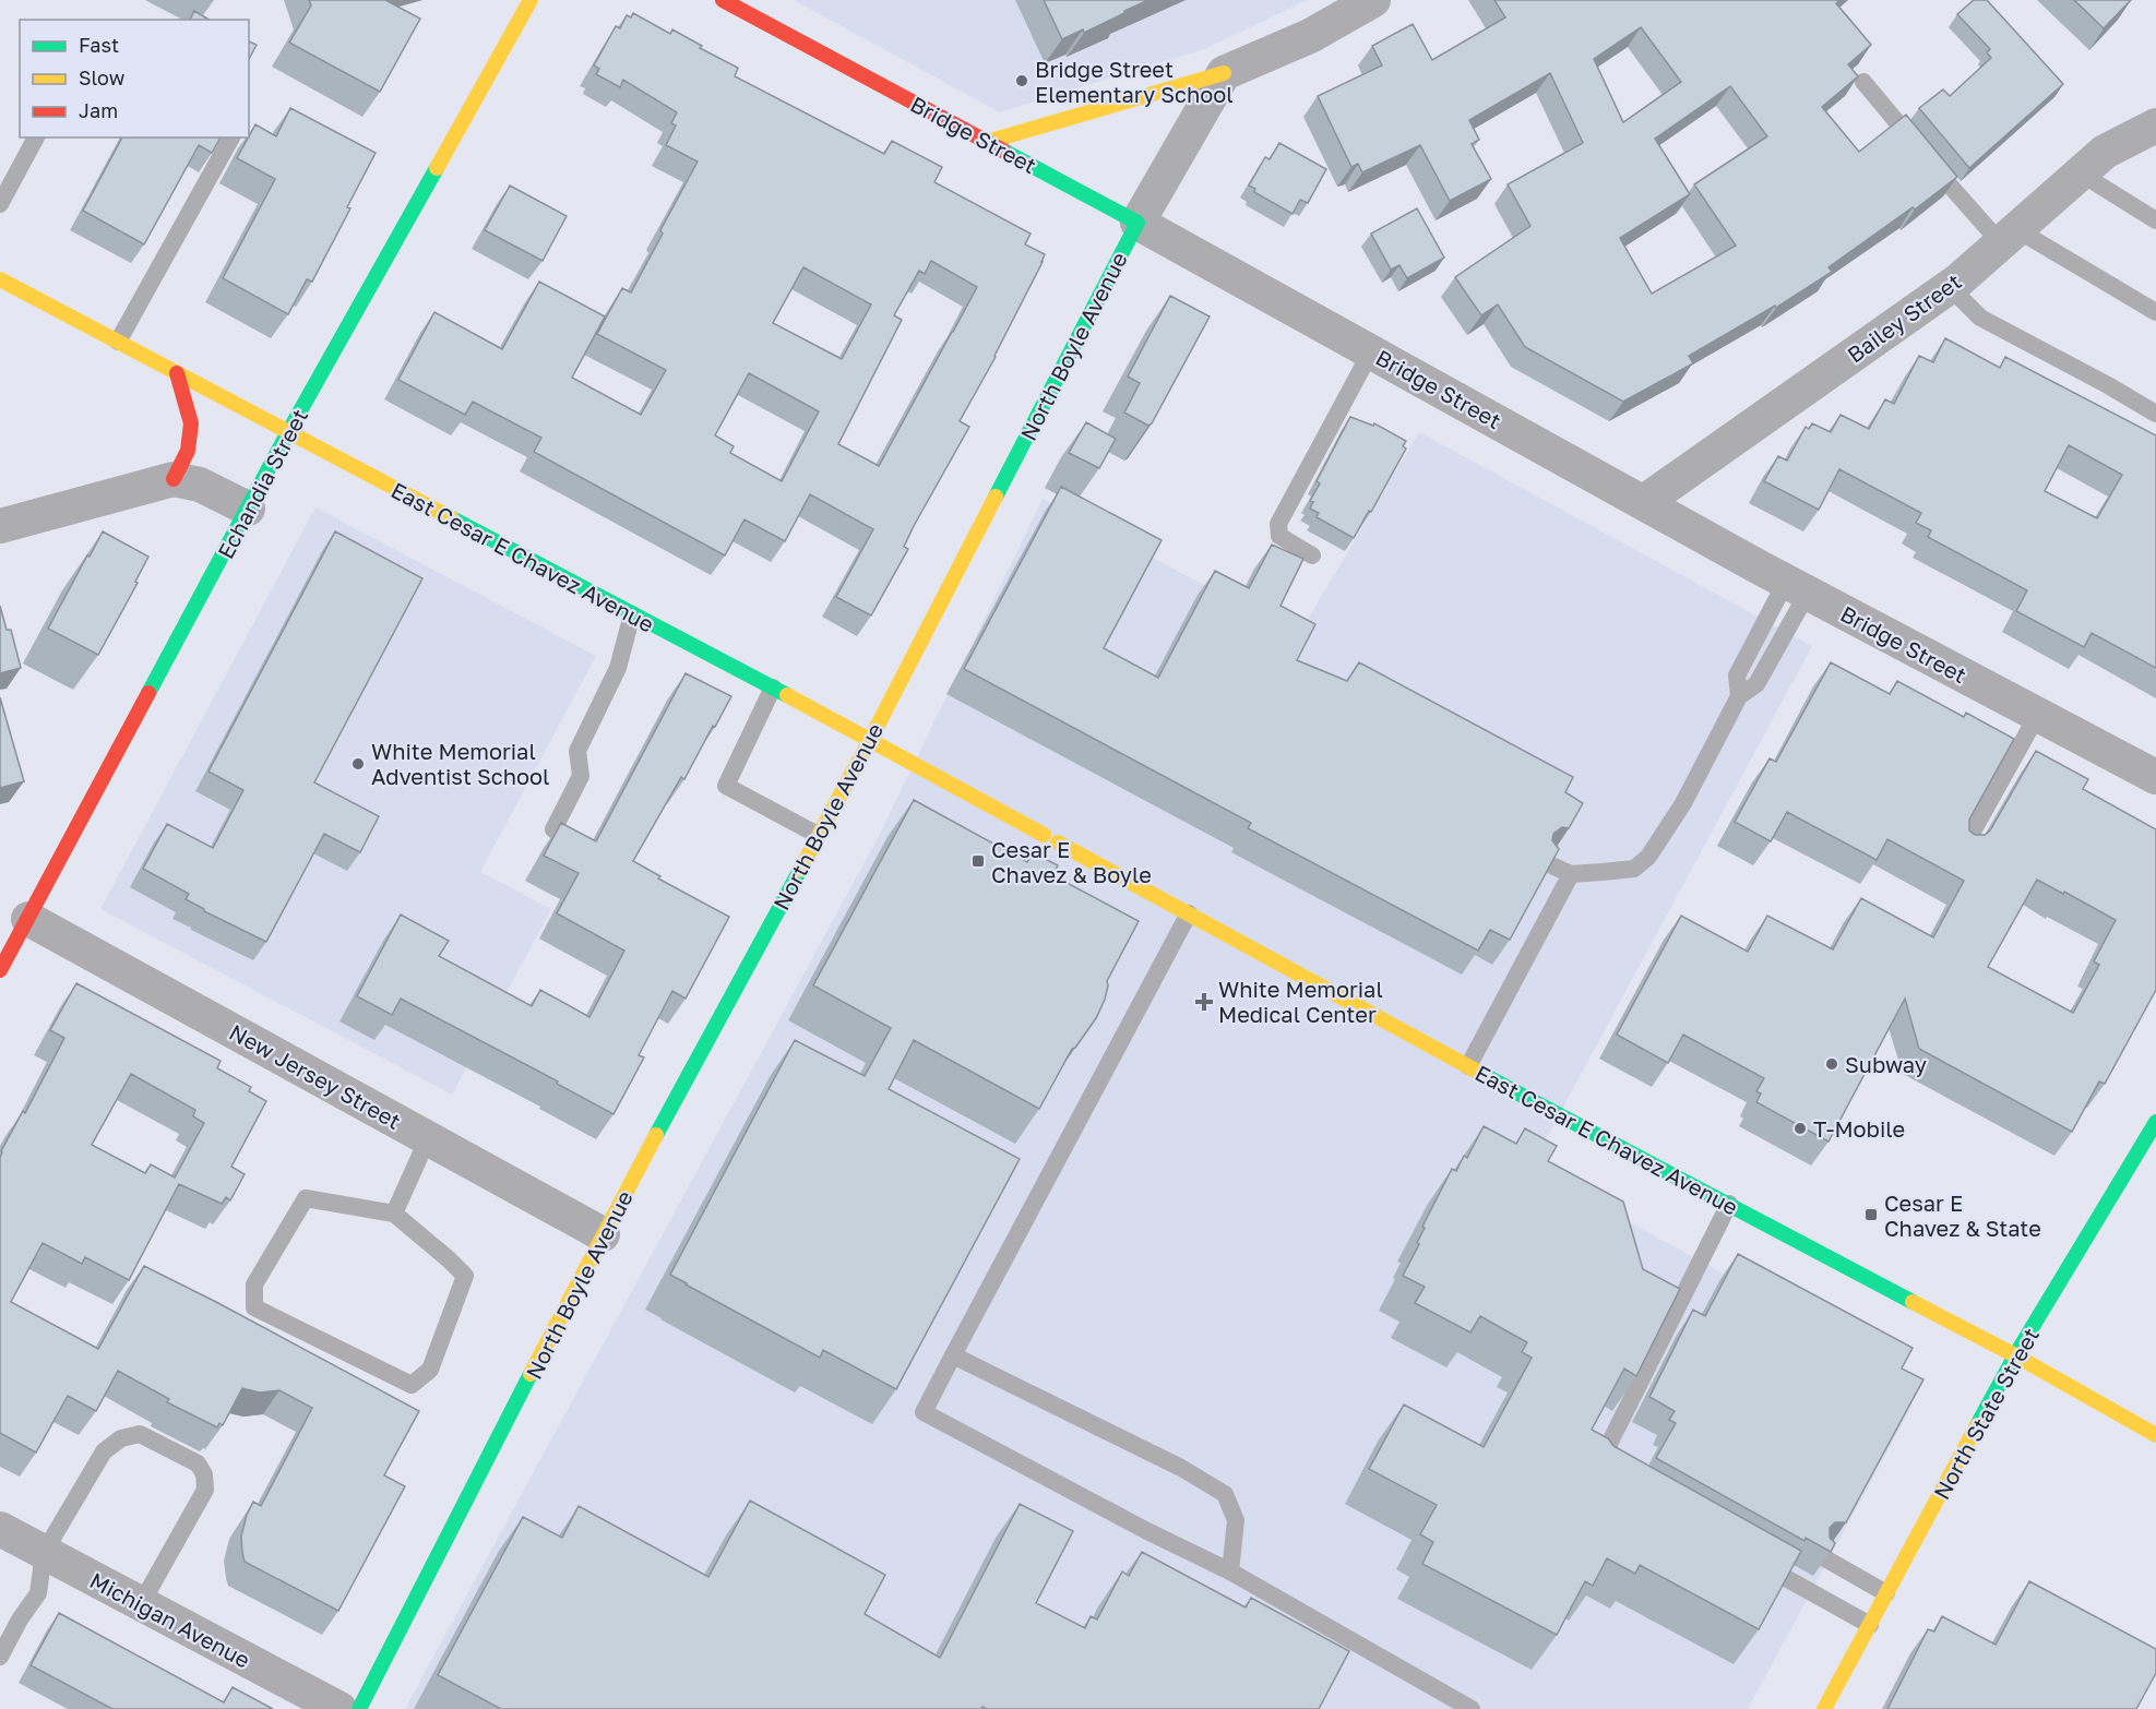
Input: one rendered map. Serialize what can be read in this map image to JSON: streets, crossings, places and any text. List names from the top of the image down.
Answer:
{
  "streets": {
    "main road": [
      "Bridge Street",
      "North Boyle Avenue",
      "Echandia Street",
      "East Cesar E Chavez Avenue",
      "North State Street"
    ],
    "street": ["Bailey Street", "New Jersey Street", "Michigan Avenue"]
  },
  "crossings": [
    ["Bridge Street", "Bailey Street"],
    ["Bridge Street", "North Boyle Avenue"],
    ["North Boyle Avenue", "East Cesar E Chavez Avenue"],
    ["North Boyle Avenue", "New Jersey Street"],
    ["Echandia Street", "East Cesar E Chavez Avenue"],
    ["Echandia Street", "New Jersey Street"],
    ["East Cesar E Chavez Avenue", "North State Street"]
  ],
  "places": {
    "other": [
      "Bridge Street Elementary School",
      "White Memorial Adventist School",
      "Subway",
      "T-Mobile"
    ],
    "transit": ["Cesar E Chavez & Boyle", "Cesar E Chavez & State"],
    "health": ["White Memorial Medical Center"]
  },
  "legend": ["Fast", "Slow", "Jam"]
}
